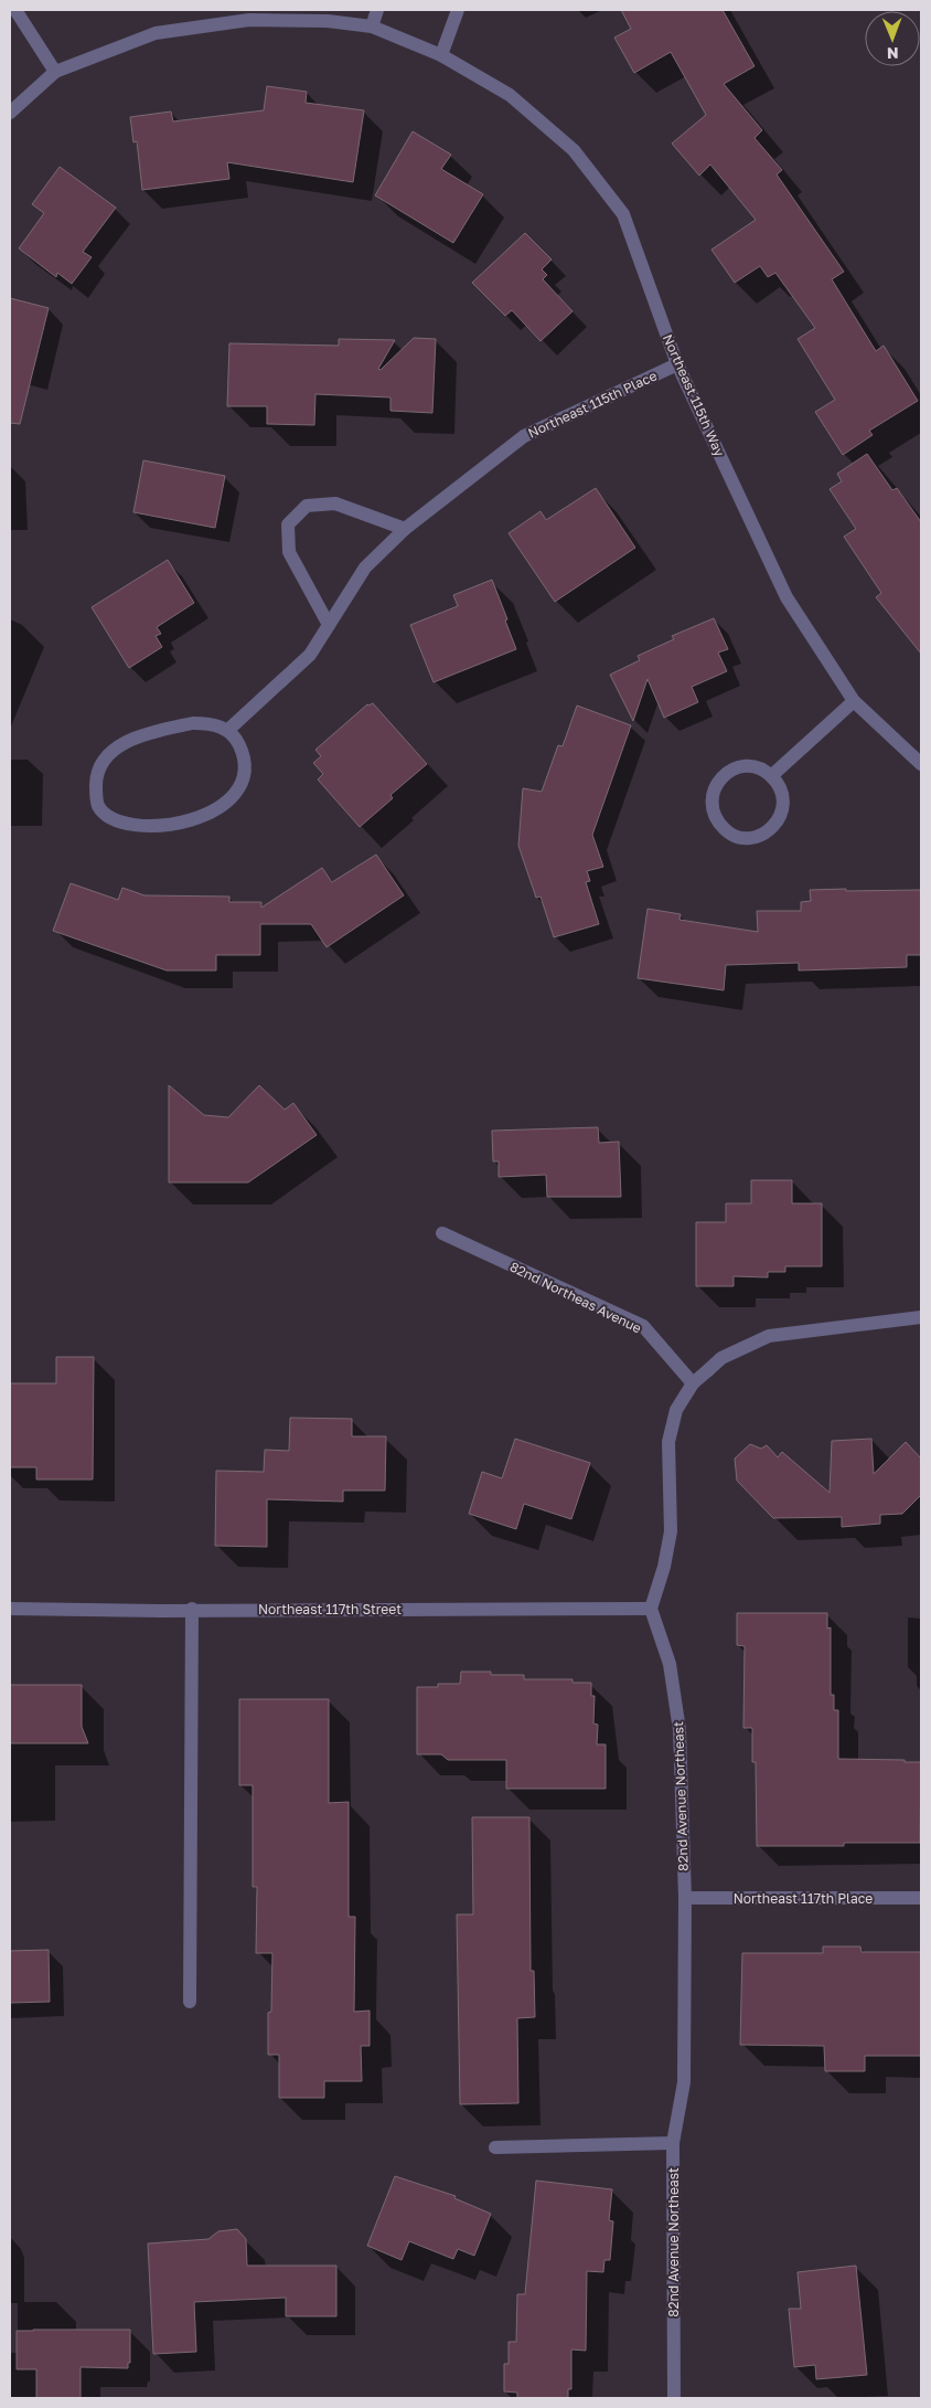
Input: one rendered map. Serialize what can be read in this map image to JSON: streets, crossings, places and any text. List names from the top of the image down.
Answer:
{
  "streets": {
    "street": [
      "Northeast 115th Way",
      "Northeast 115th Place",
      "82nd Northeas Avenue",
      "Northeast 117th Street",
      "82nd Avenue Northeast",
      "Northeast 117th Place"
    ]
  },
  "crossings": [
    ["Northeast 115th Way", "Northeast 115th Place"],
    ["Northeast 117th Street", "82nd Avenue Northeast"],
    ["82nd Avenue Northeast", "Northeast 117th Place"]
  ],
  "north": "bottom"
}
